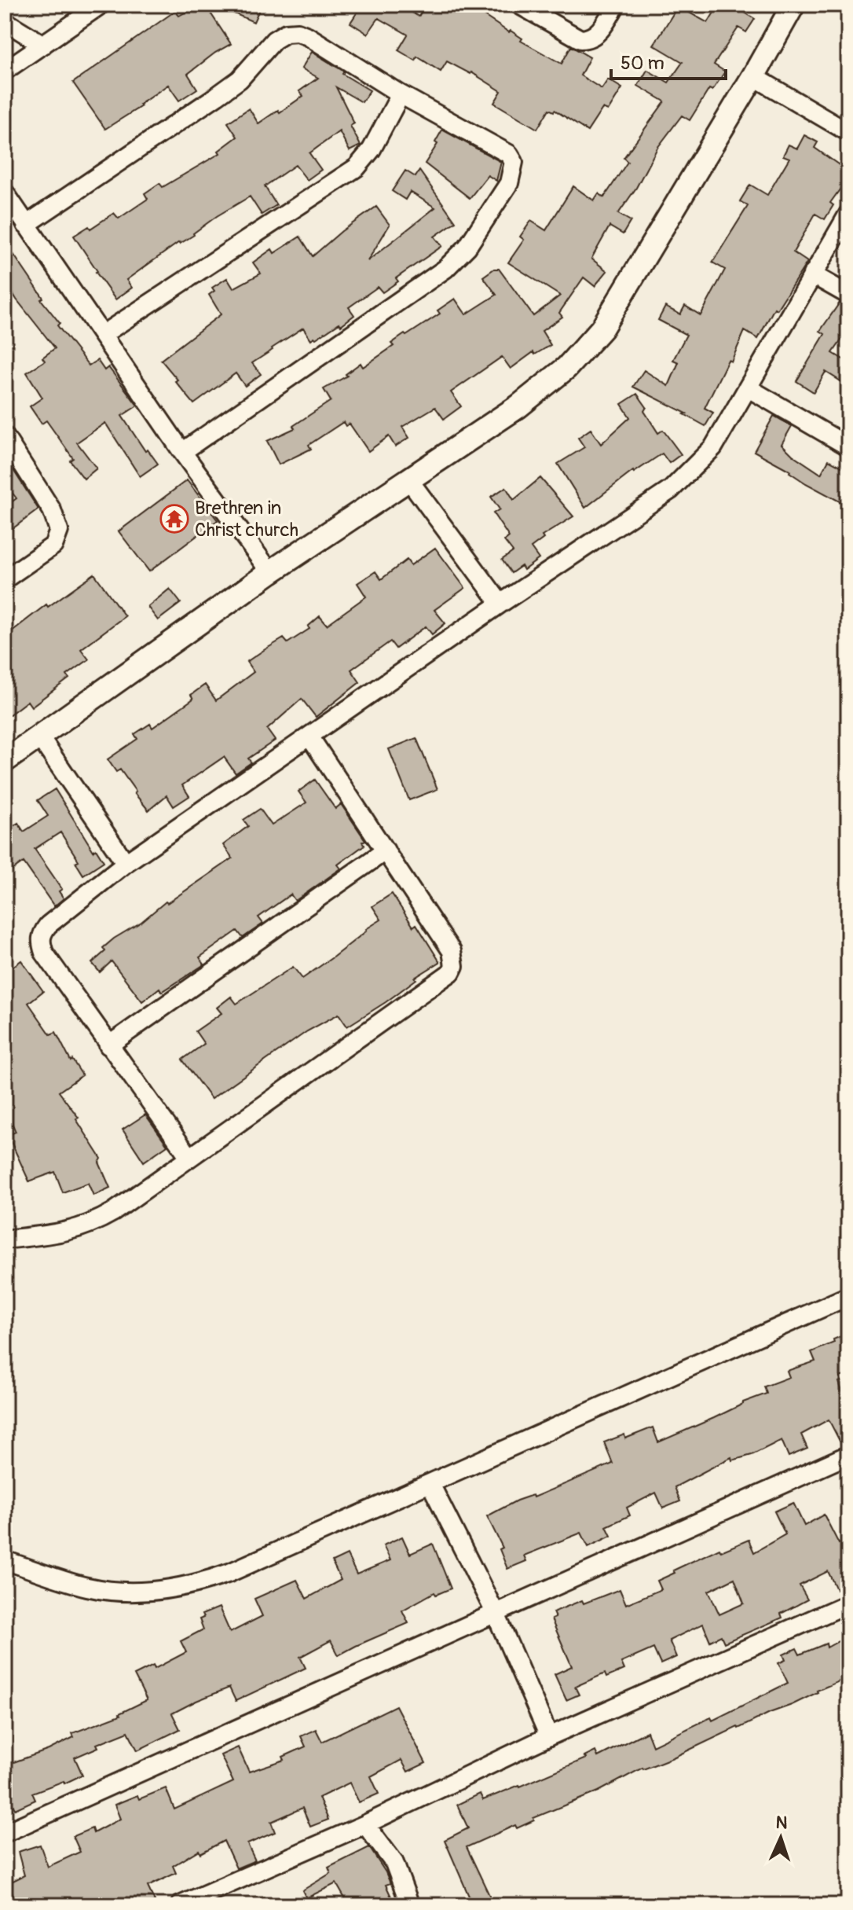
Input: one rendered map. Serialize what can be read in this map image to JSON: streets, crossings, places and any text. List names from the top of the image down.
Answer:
{
  "places": {
    "temple": ["Brethren in Christ church"]
  },
  "scale_bar": "50 m",
  "north": "top"
}
